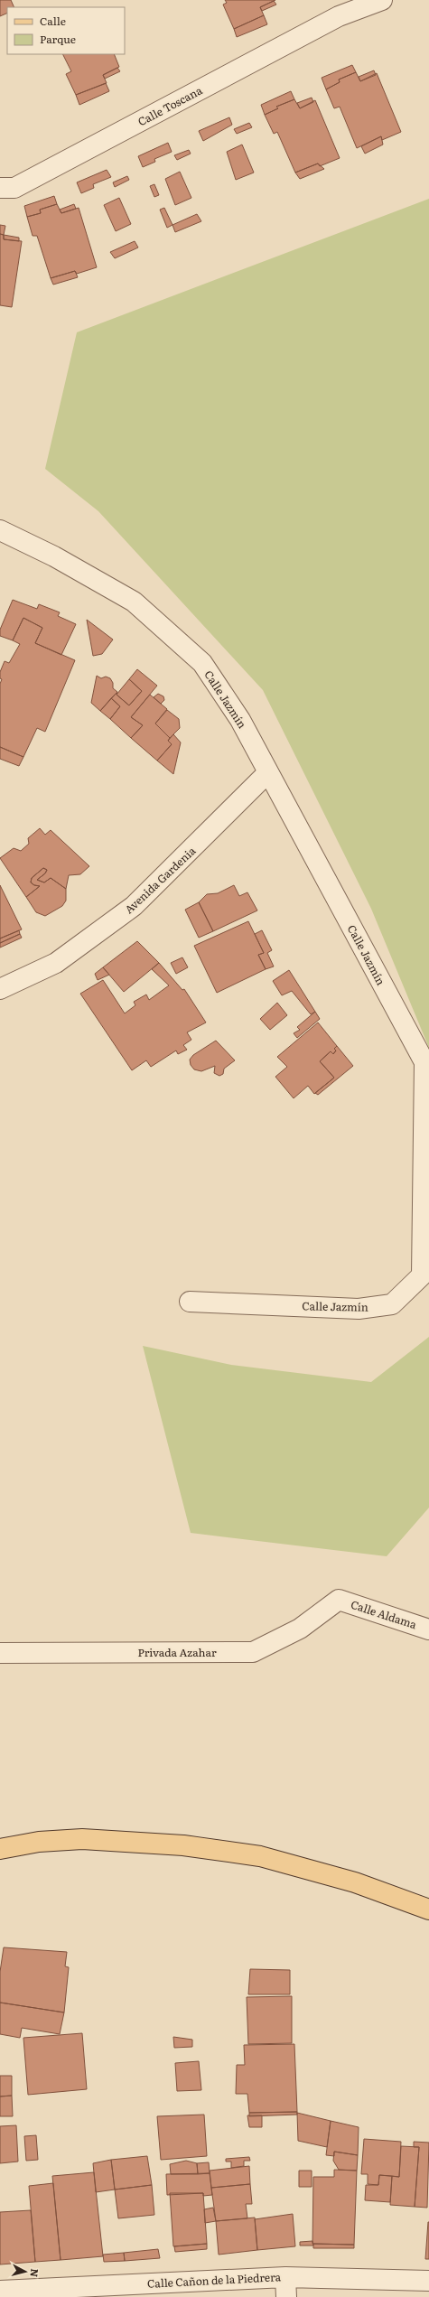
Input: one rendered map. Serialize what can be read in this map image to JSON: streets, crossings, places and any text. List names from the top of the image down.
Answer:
{
  "streets": {
    "street": [
      "Calle Toscana",
      "Calle Jazmín",
      "Avenida Gardenia",
      "Calle Aldama",
      "Privada Azahar",
      "Calle Cañon de la Piedrera"
    ]
  },
  "crossings": [
    ["Calle Jazmín", "Avenida Gardenia"],
    ["Calle Aldama", "Privada Azahar"]
  ],
  "legend": ["Calle", "Parque"],
  "north": "right"
}
